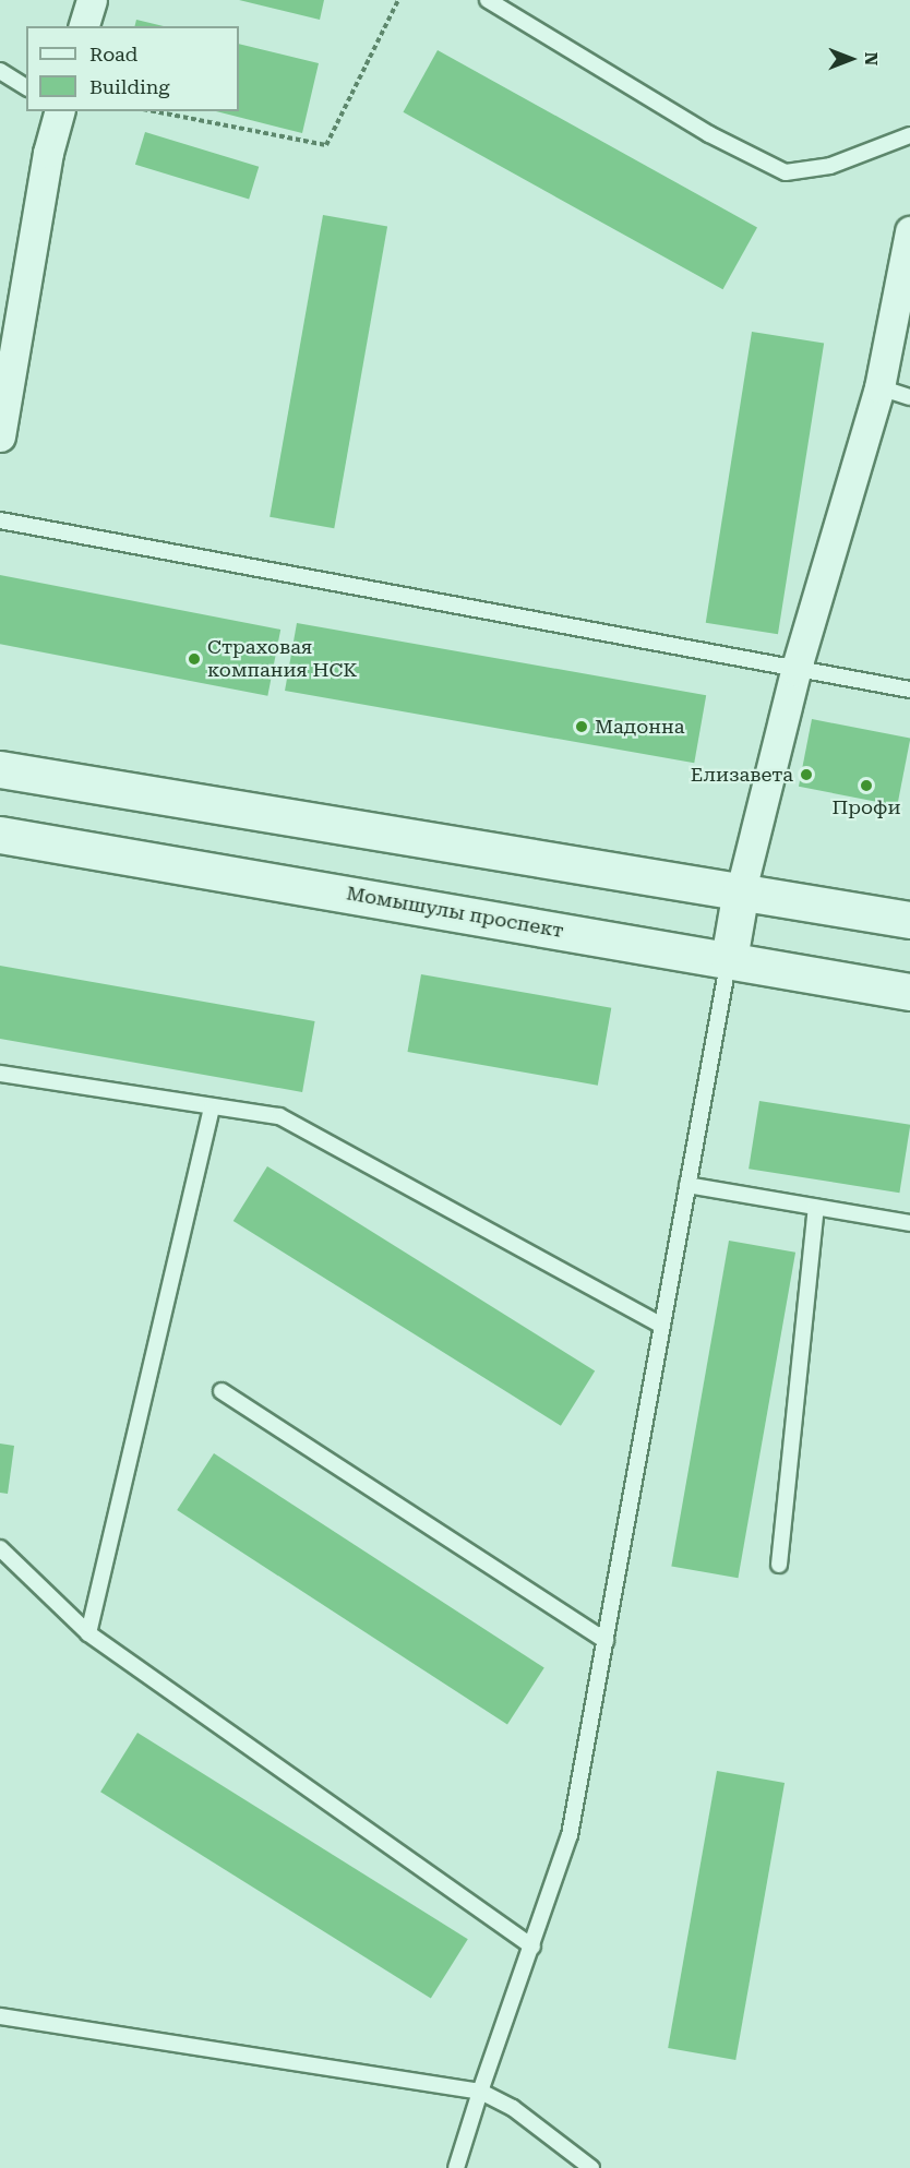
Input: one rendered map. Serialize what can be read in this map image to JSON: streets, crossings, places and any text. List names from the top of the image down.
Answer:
{
  "streets": {
    "street": ["Момышулы проспект"]
  },
  "places": [
    "Страховая компания НСК",
    "Мадонна",
    "Елизавета",
    "Профи"
  ],
  "legend": ["Road", "Building"],
  "north": "right"
}
